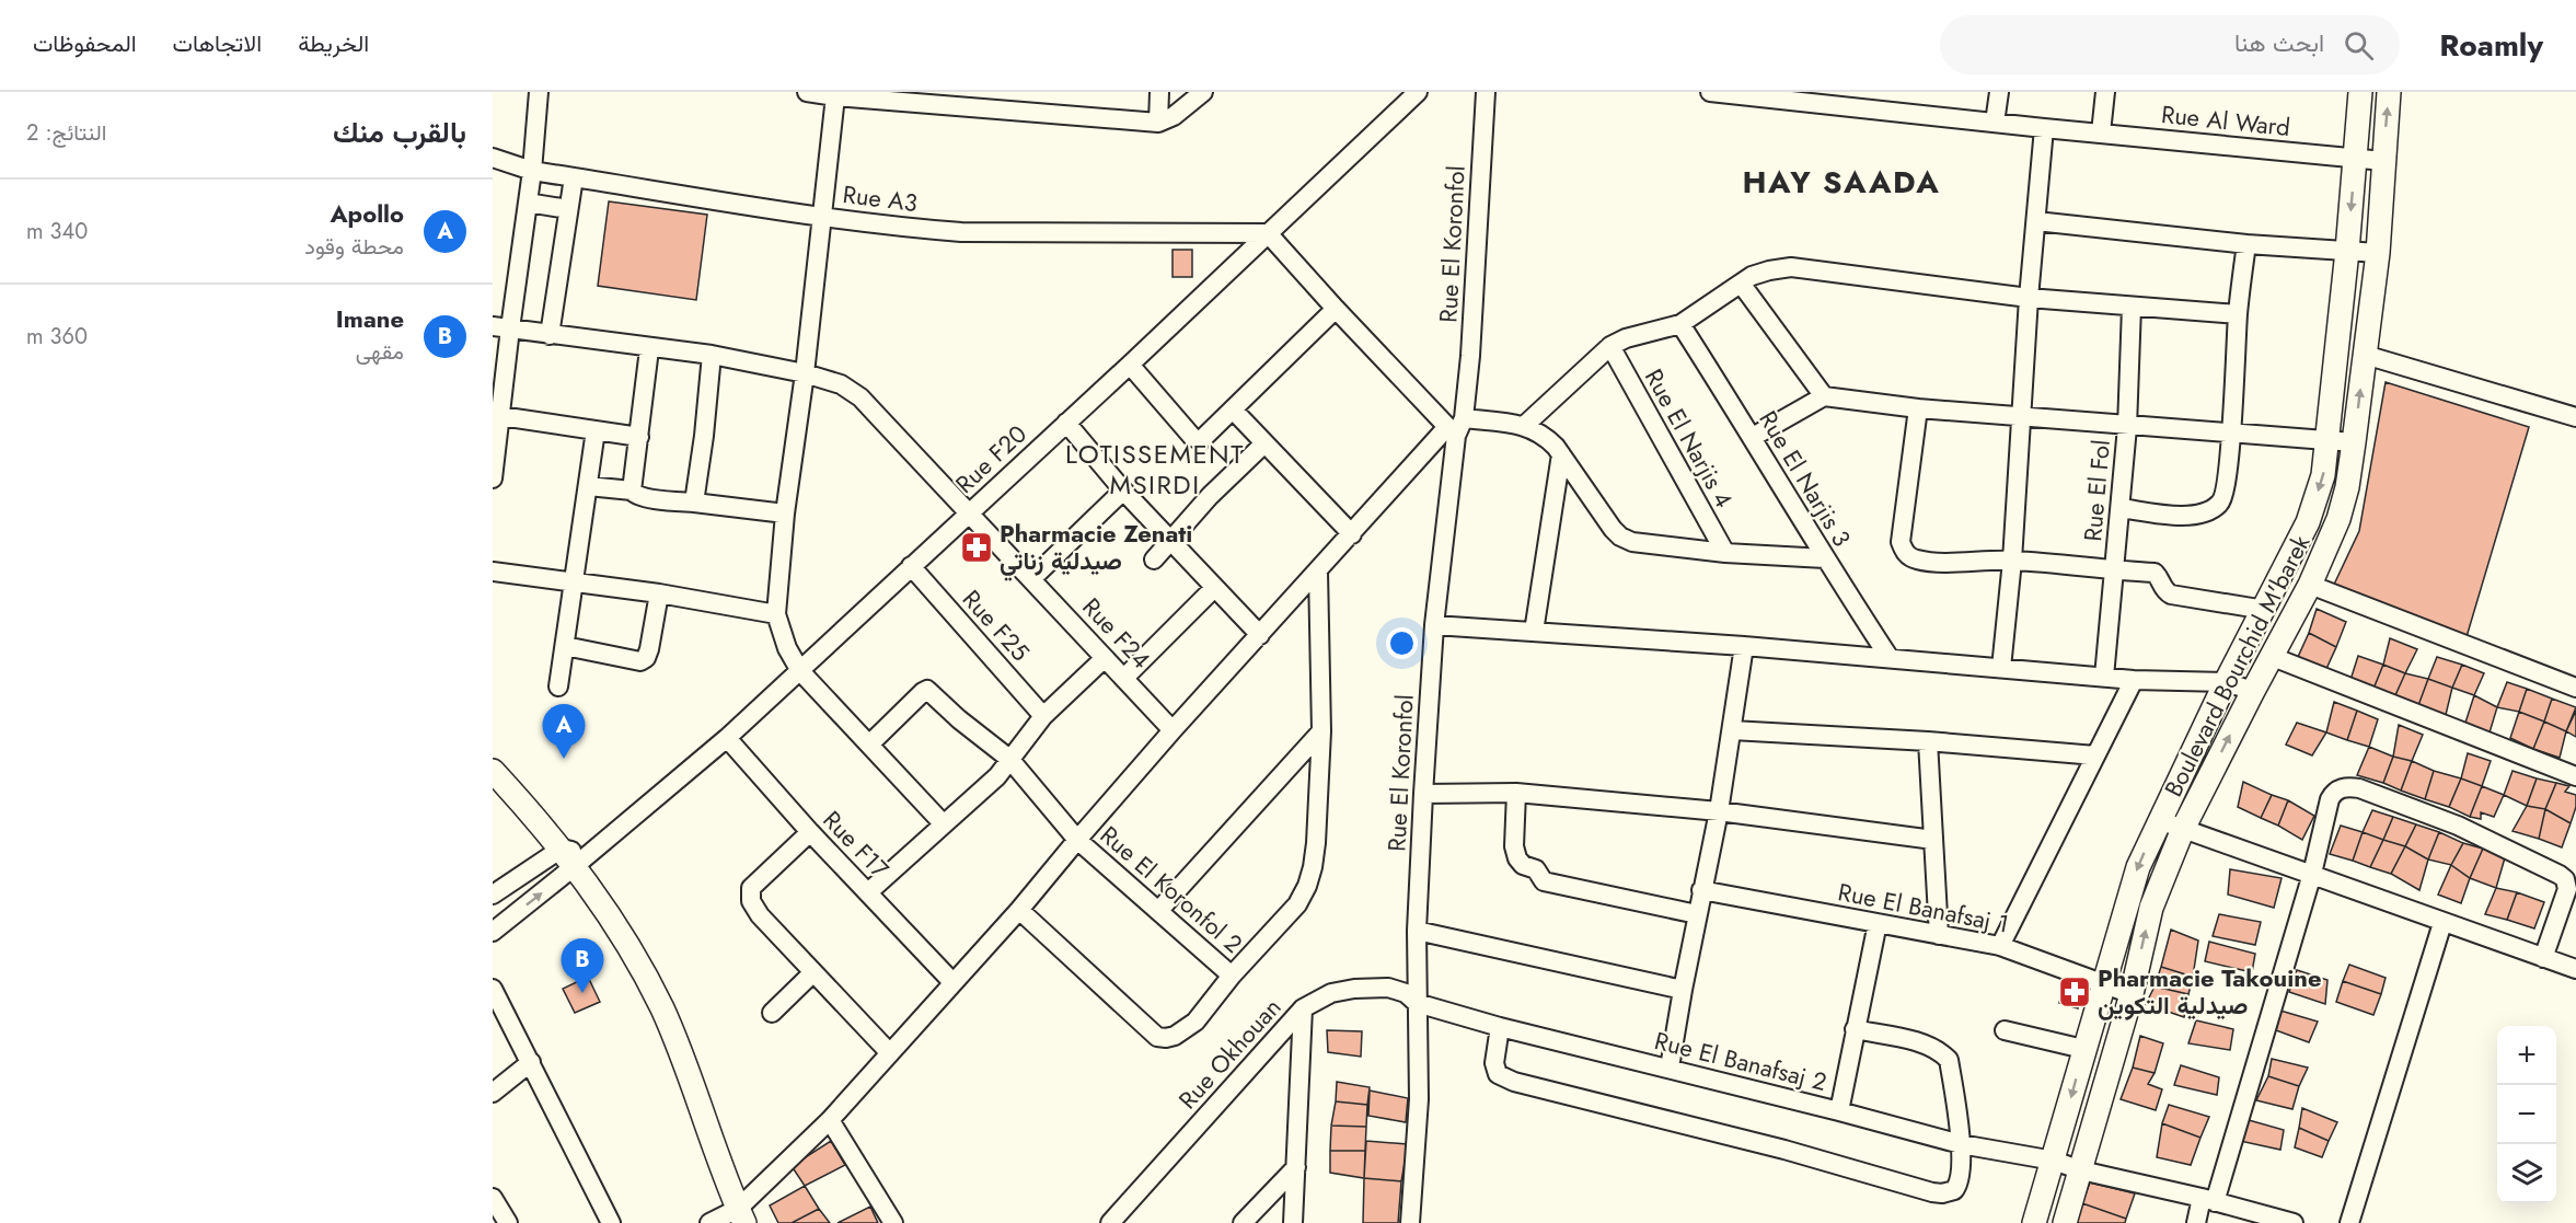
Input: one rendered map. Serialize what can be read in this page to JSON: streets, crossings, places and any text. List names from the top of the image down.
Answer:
{
  "streets": {
    "main road": ["Boulevard Bourchid M'barek"],
    "street": [
      "Rue Al Ward",
      "Rue A3",
      "Rue El Koronfol",
      "Rue El Narjis 4",
      "Rue F20",
      "Rue El Narjis 3",
      "Rue El Fol",
      "Rue F25",
      "Rue F24",
      "Rue F17",
      "Rue El Koronfol 2",
      "Rue El Banafsaj 1",
      "Rue Okhouan",
      "Rue El Banafsaj 2"
    ]
  },
  "crossings": [
    ["Rue Al Ward", "Boulevard Bourchid M'barek"],
    ["Rue A3", "Rue F20"],
    ["Rue El Koronfol", "Rue Okhouan"],
    ["Rue El Koronfol", "Rue El Banafsaj 2"],
    ["Rue F20", "Rue F25"],
    ["Rue F20", "Rue F24"],
    ["Rue F20", "Rue F17"],
    ["Boulevard Bourchid M'barek", "Rue El Banafsaj 1"],
    ["Boulevard Bourchid M'barek", "Rue El Banafsaj 2"],
    ["Rue Okhouan", "Rue El Banafsaj 2"]
  ],
  "districts": ["HAY SAADA", "LOTISSEMENT MSIRDI"],
  "places": {
    "pharmacy": ["Pharmacie Zenati صيدلية زناتي", "Pharmacie Takouine صيدلية التكوين"]
  },
  "page": {
    "header": "Roamly",
    "search": "ابحث هنا",
    "nav": ["الخريطة", "الاتجاهات", "المحفوظات"],
    "heading": ["بالقرب منك", "النتائج: 2"],
    "list": [
      {
        "mark": "A",
        "name": "Apollo",
        "note": "محطة وقود",
        "value": "340 m"
      },
      {
        "mark": "B",
        "name": "Imane",
        "note": "مقهى",
        "value": "360 m"
      }
    ],
    "pins": ["A", "B"],
    "map_buttons": ["+", "−"]
  }
}
